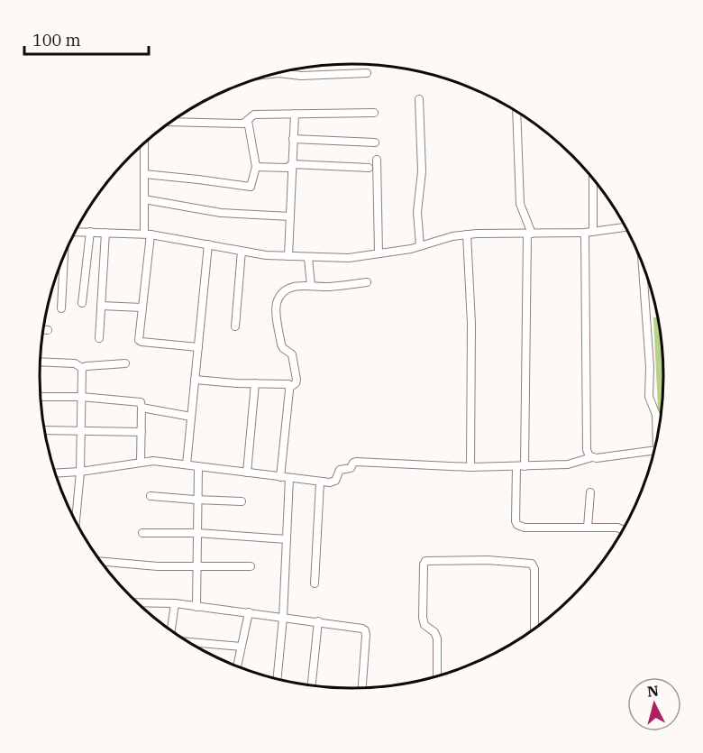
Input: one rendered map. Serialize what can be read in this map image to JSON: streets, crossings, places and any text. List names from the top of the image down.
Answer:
{
  "scale_bar": "100 m",
  "north": "top"
}
